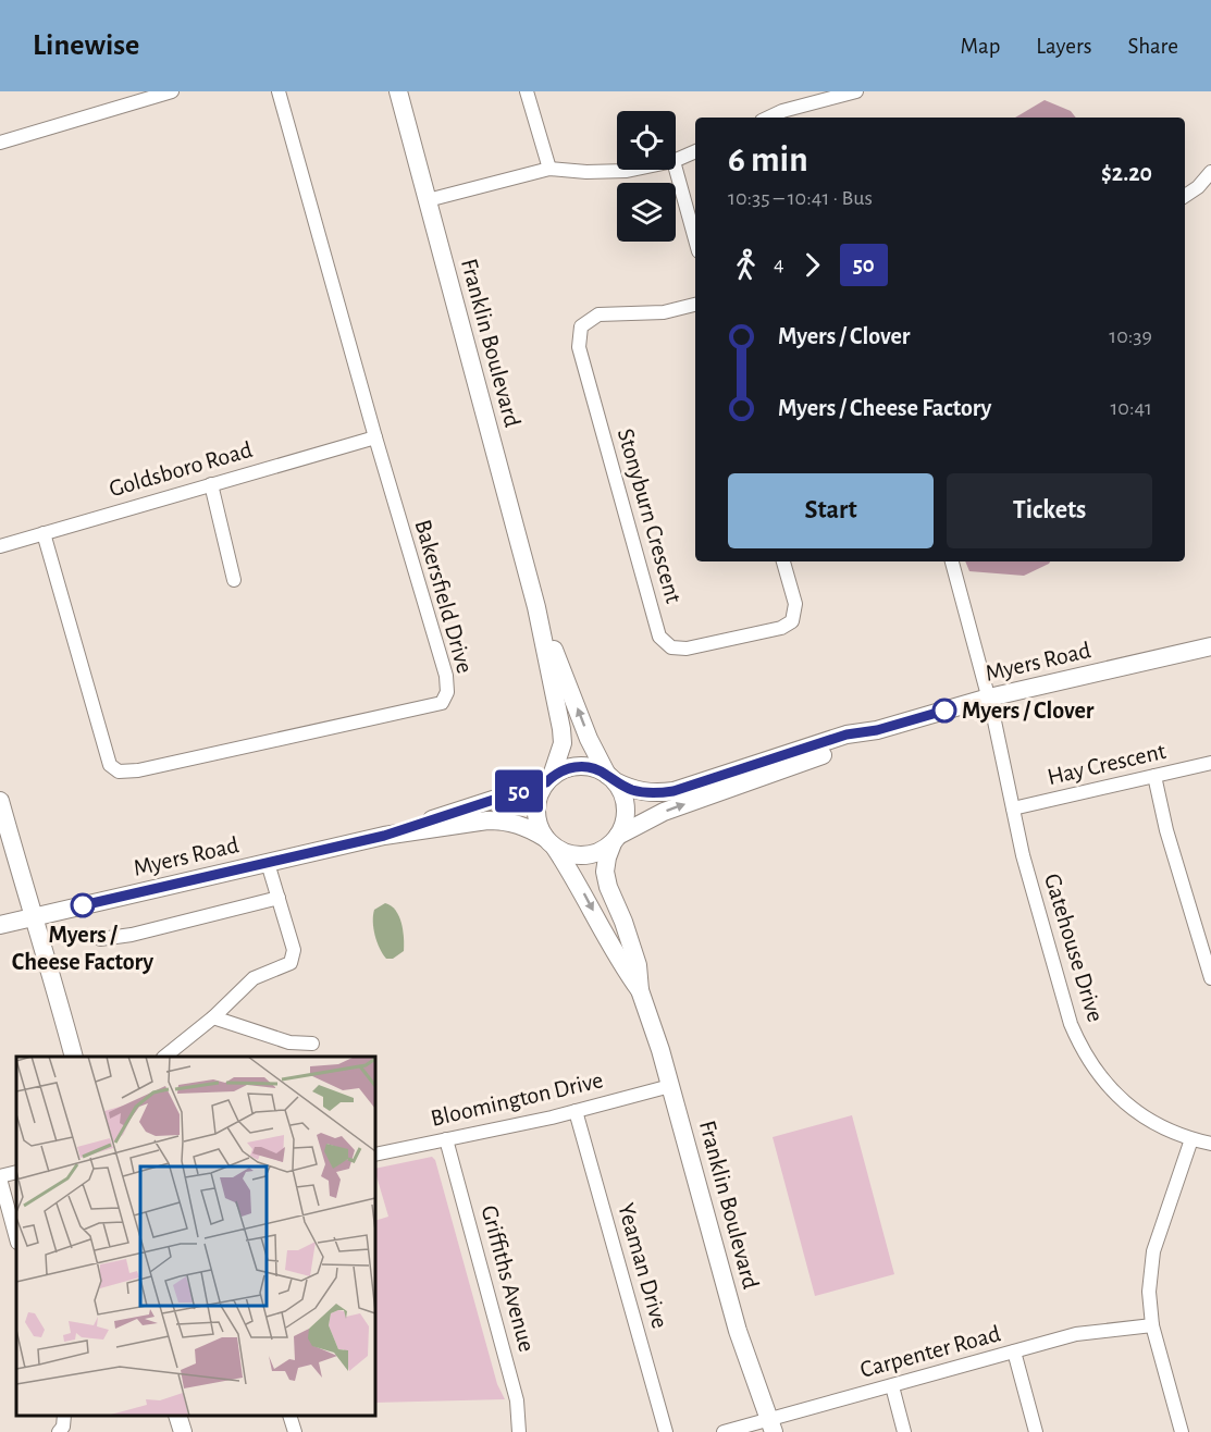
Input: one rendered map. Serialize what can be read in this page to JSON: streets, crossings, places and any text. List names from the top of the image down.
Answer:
{
  "streets": {
    "main road": ["Franklin Boulevard", "Myers Road"],
    "street": [
      "Goldsboro Road",
      "Stonyburn Crescent",
      "Bakersfield Drive",
      "Hay Crescent",
      "Gatehouse Drive",
      "Bloomington Drive",
      "Yeaman Drive",
      "Griffiths Avenue",
      "Carpenter Road"
    ]
  },
  "crossings": [
    ["Franklin Boulevard", "Myers Road"],
    ["Franklin Boulevard", "Bloomington Drive"],
    ["Franklin Boulevard", "Carpenter Road"],
    ["Goldsboro Road", "Bakersfield Drive"],
    ["Myers Road", "Gatehouse Drive"],
    ["Hay Crescent", "Gatehouse Drive"],
    ["Bloomington Drive", "Yeaman Drive"],
    ["Bloomington Drive", "Griffiths Avenue"]
  ],
  "places": ["Myers / Clover", "Myers / Cheese Factory"],
  "lines": ["bus line 50"],
  "page": {
    "header": "Linewise",
    "nav": ["Map", "Layers", "Share"],
    "on_map": "50",
    "heading": ["6 min", "10:35 – 10:41 · Bus", "$2.20"],
    "legs": ["4", "50"],
    "list": [
      {
        "name": "Myers / Clover",
        "value": "10:39"
      },
      {
        "name": "Myers / Cheese Factory",
        "value": "10:41"
      }
    ],
    "buttons": ["Start", "Tickets"]
  }
}
